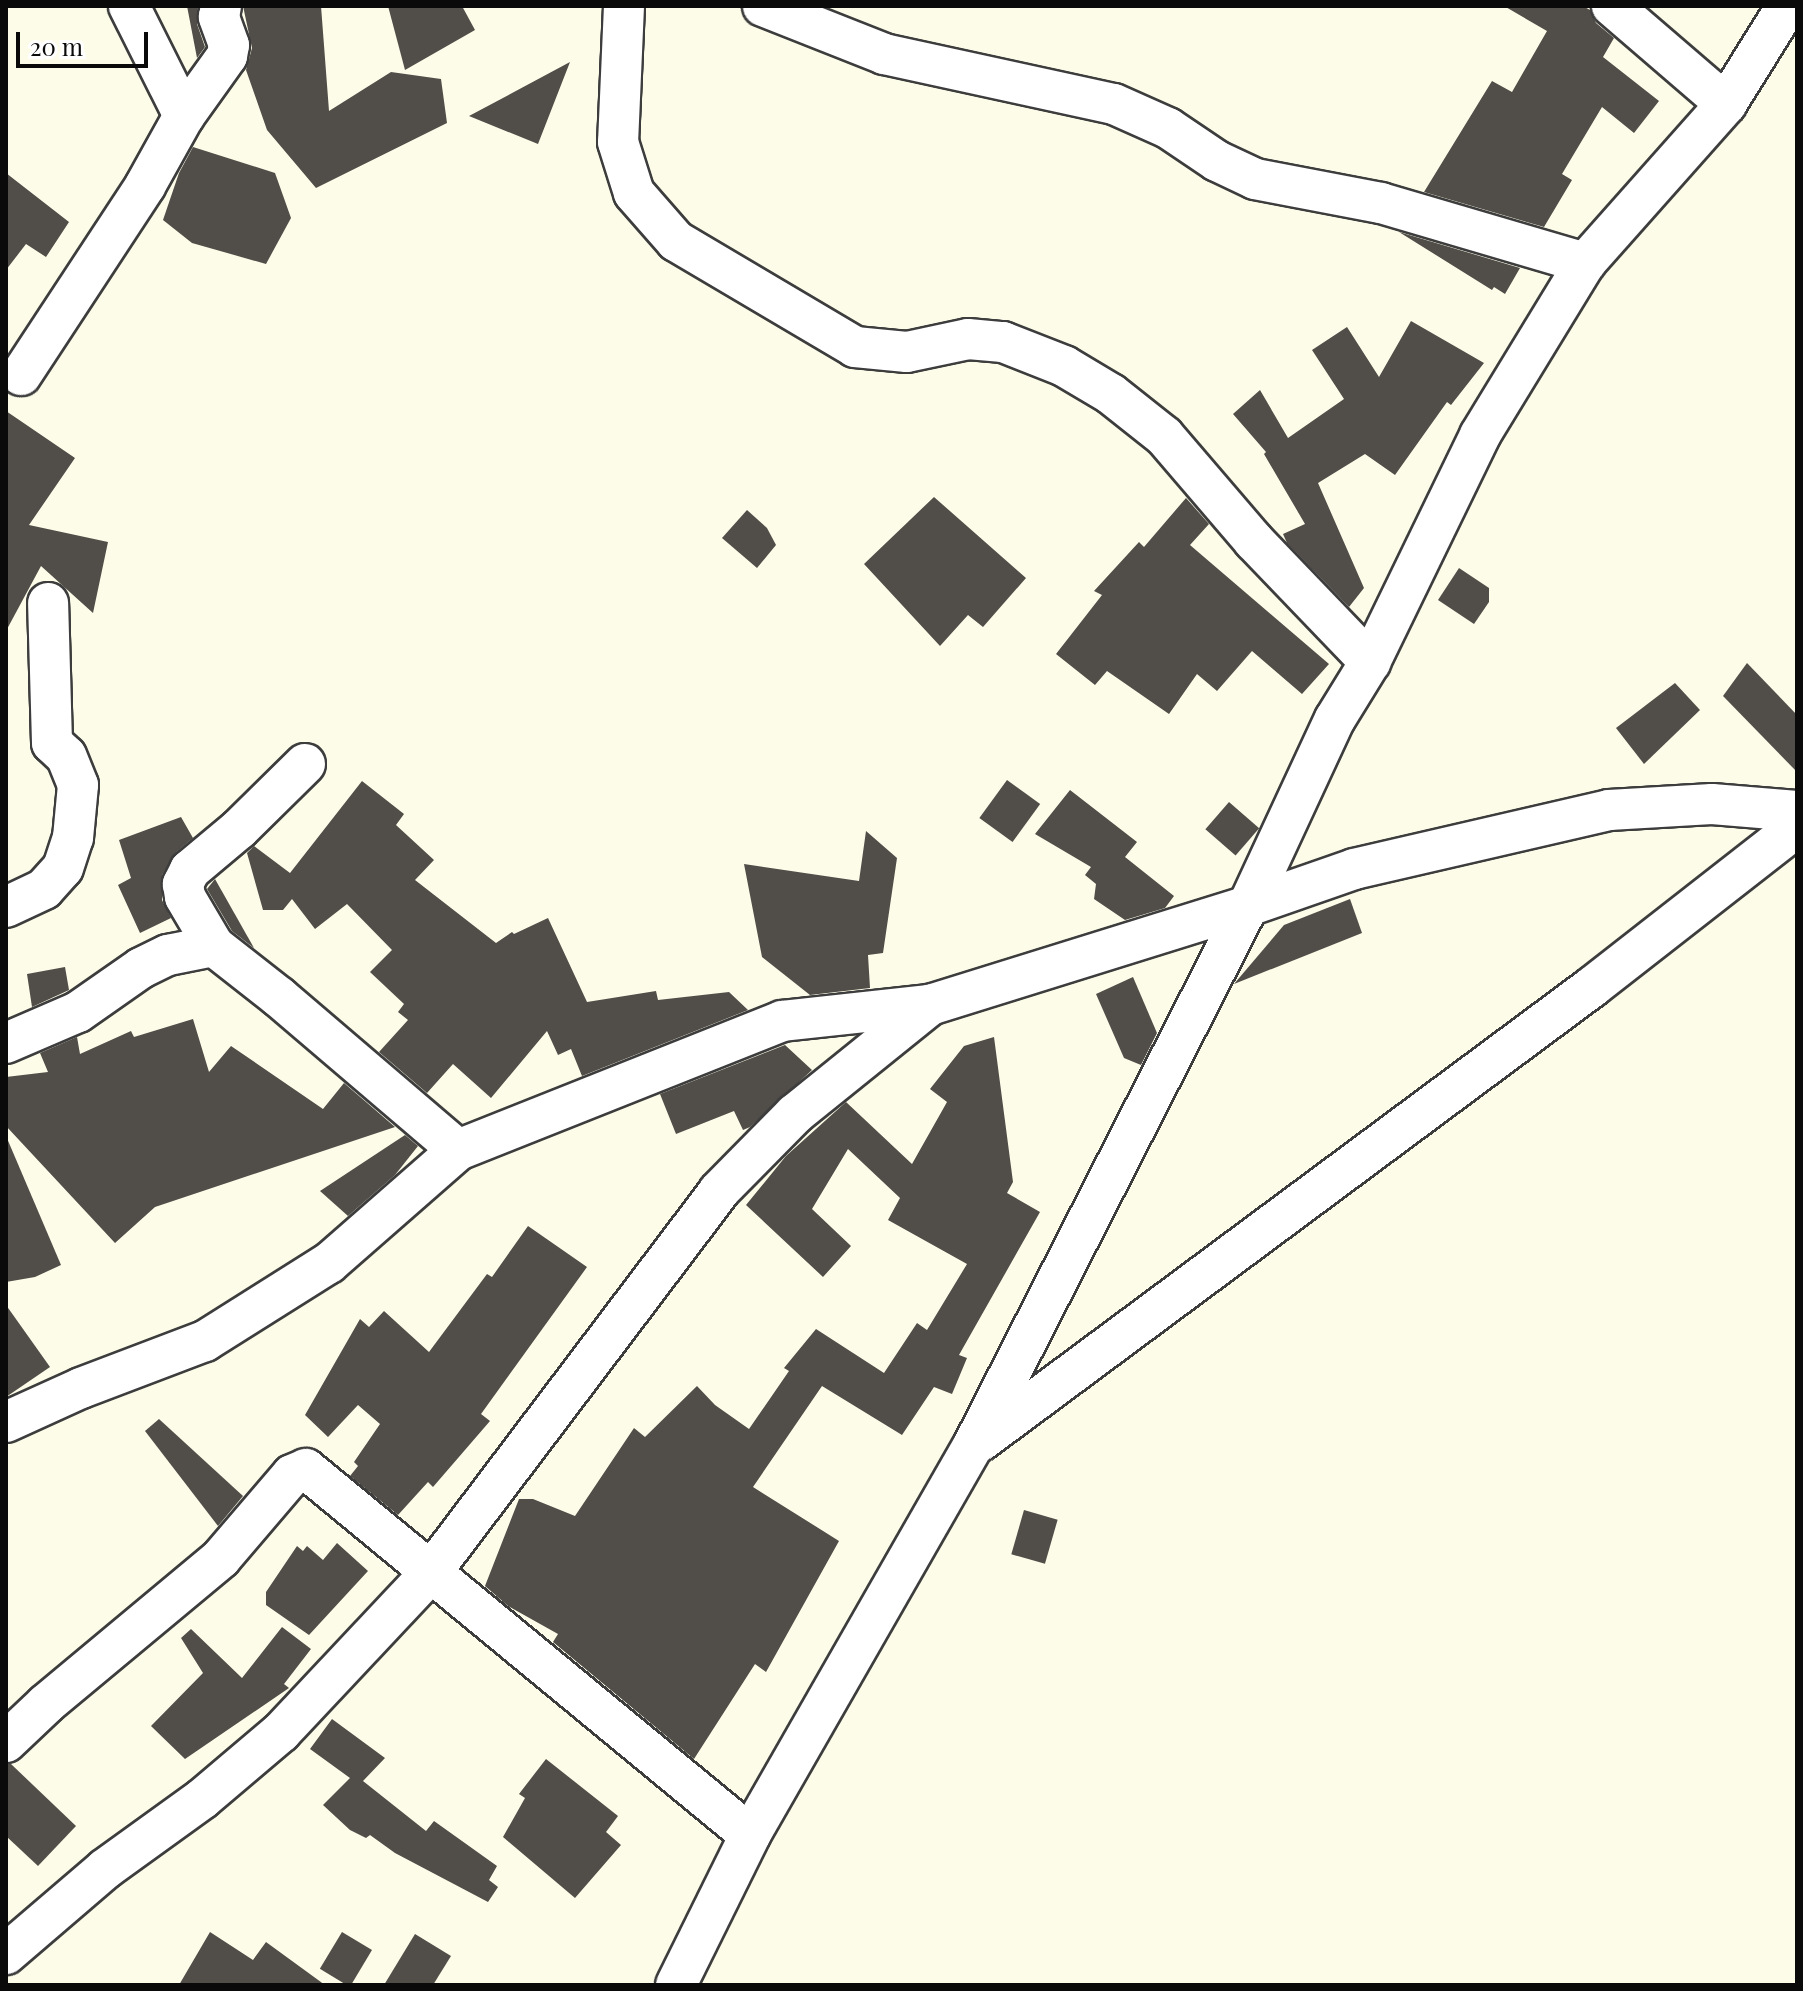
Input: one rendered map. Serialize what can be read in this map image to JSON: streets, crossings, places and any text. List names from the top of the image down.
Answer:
{
  "scale_bar": "20 m"
}
